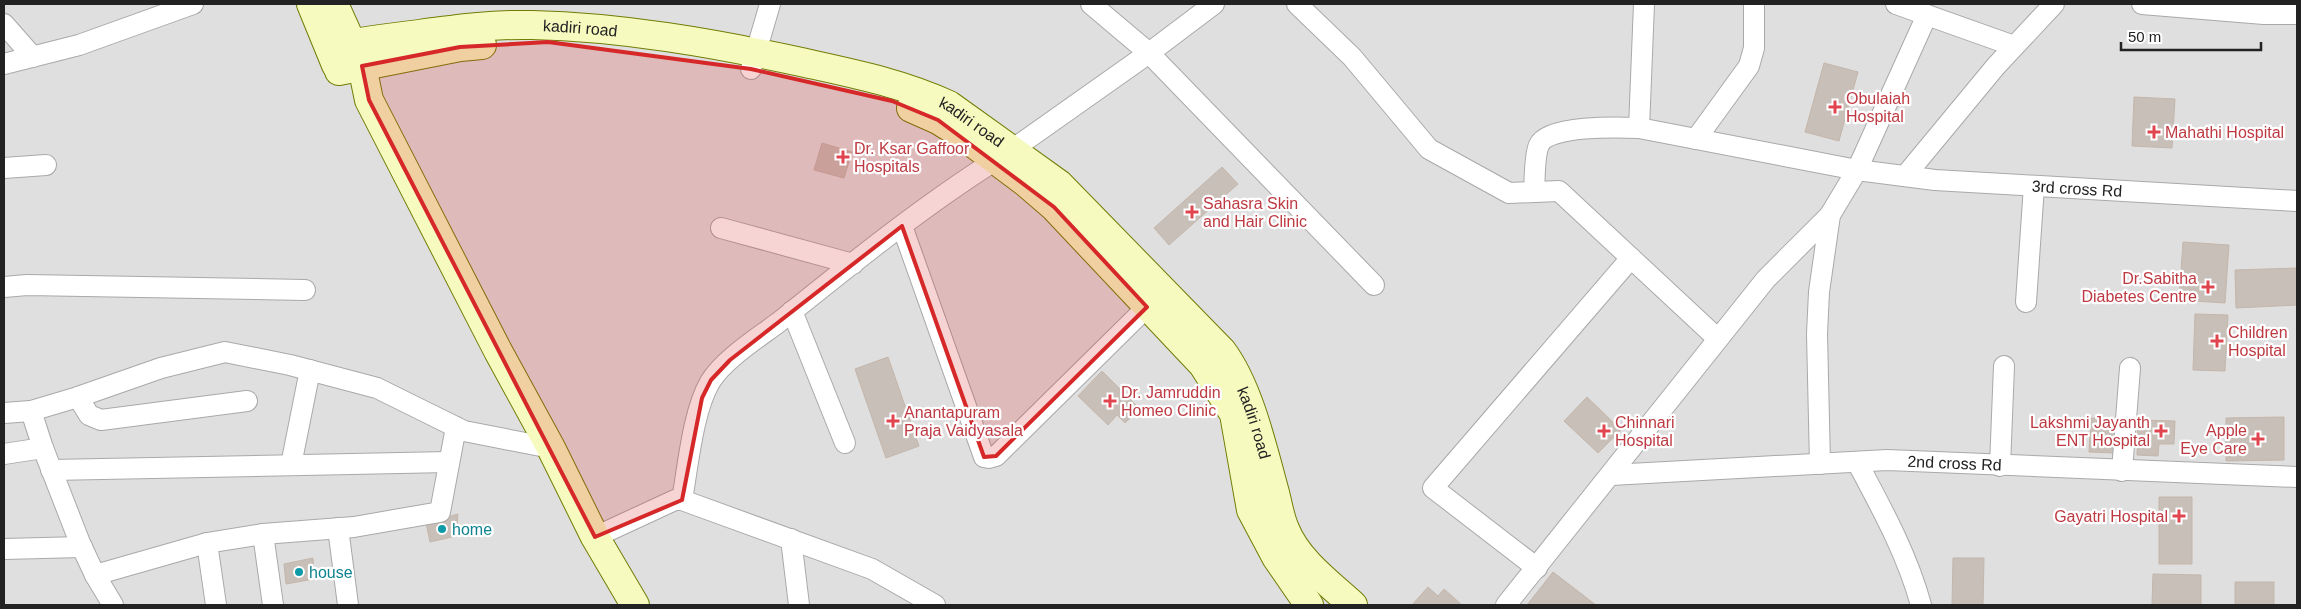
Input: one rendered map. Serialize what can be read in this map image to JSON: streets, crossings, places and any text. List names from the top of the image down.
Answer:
{
  "streets": {
    "main road": ["kadiri road"],
    "street": ["3rd cross Rd", "2nd cross Rd"]
  },
  "places": {
    "health": [
      "Obulaiah Hospital",
      "Mahathi Hospital",
      "Dr. Ksar Gaffoor Hospitals",
      "Sahasra Skin and Hair Clinic",
      "Dr.Sabitha Diabetes Centre",
      "Children Hospital",
      "Dr. Jamruddin Homeo Clinic",
      "Anantapuram Praja Vaidyasala",
      "Chinnari Hospital",
      "Lakshmi Jayanth ENT Hospital",
      "Apple Eye Care",
      "Gayatri Hospital"
    ],
    "other": ["home", "house"]
  },
  "scale_bar": "50 m"
}
